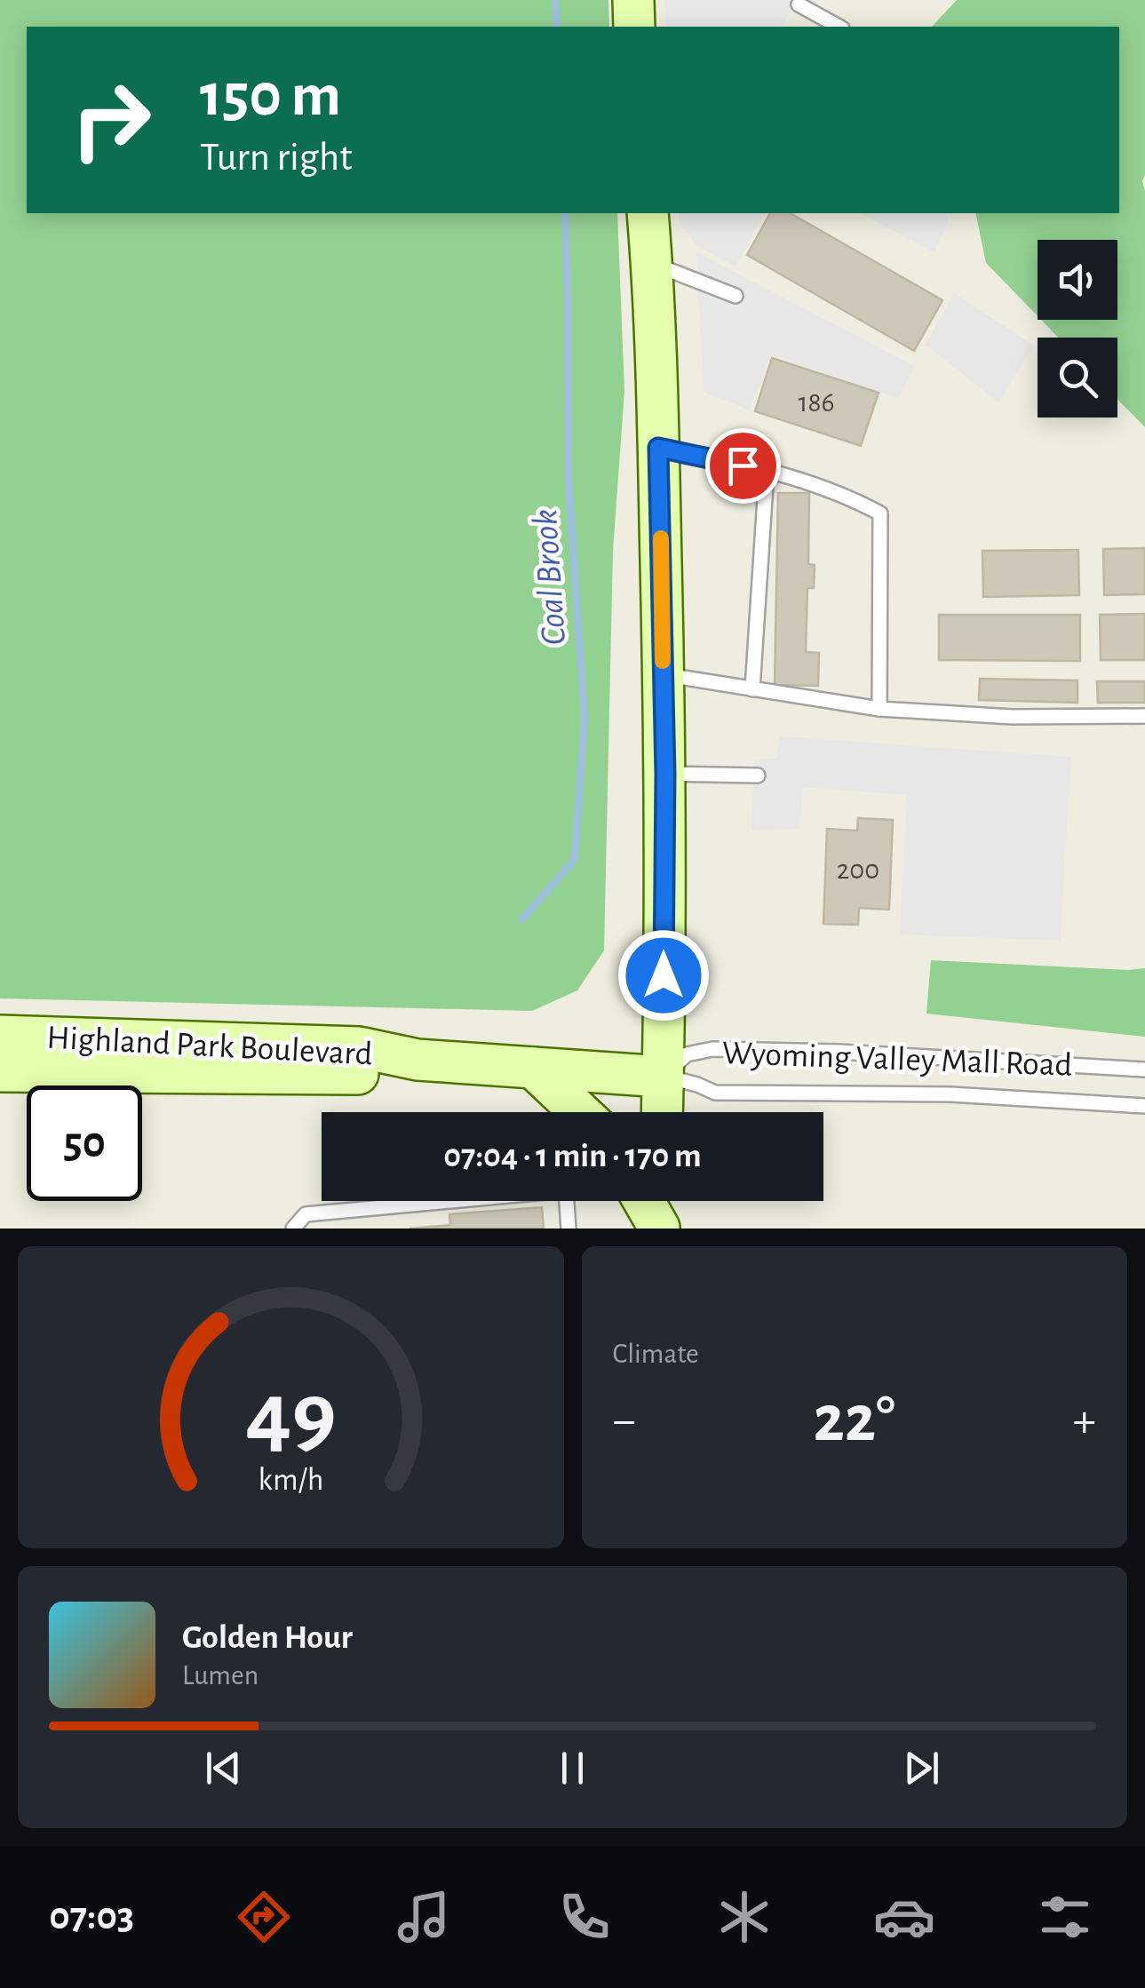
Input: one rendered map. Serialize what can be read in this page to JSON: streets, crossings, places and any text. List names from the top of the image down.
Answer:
{
  "streets": {
    "main road": ["Highland Park Boulevard"],
    "lane": ["Wyoming Valley Mall Road"]
  },
  "crossings": [
    ["Highland Park Boulevard", "Wyoming Valley Mall Road"]
  ],
  "water": ["Coal Brook"],
  "house_numbers": ["186", "200"],
  "page": {
    "turn": ["150 m", "Turn right"],
    "limit": "50",
    "trip": "07:04 · 1 min · 170 m",
    "tile": "Climate",
    "heat": ["−", "22°", "+"],
    "song": ["Golden Hour", "Lumen"],
    "tabs": "07:03",
    "gauge": ["49", "km/h"]
  }
}
